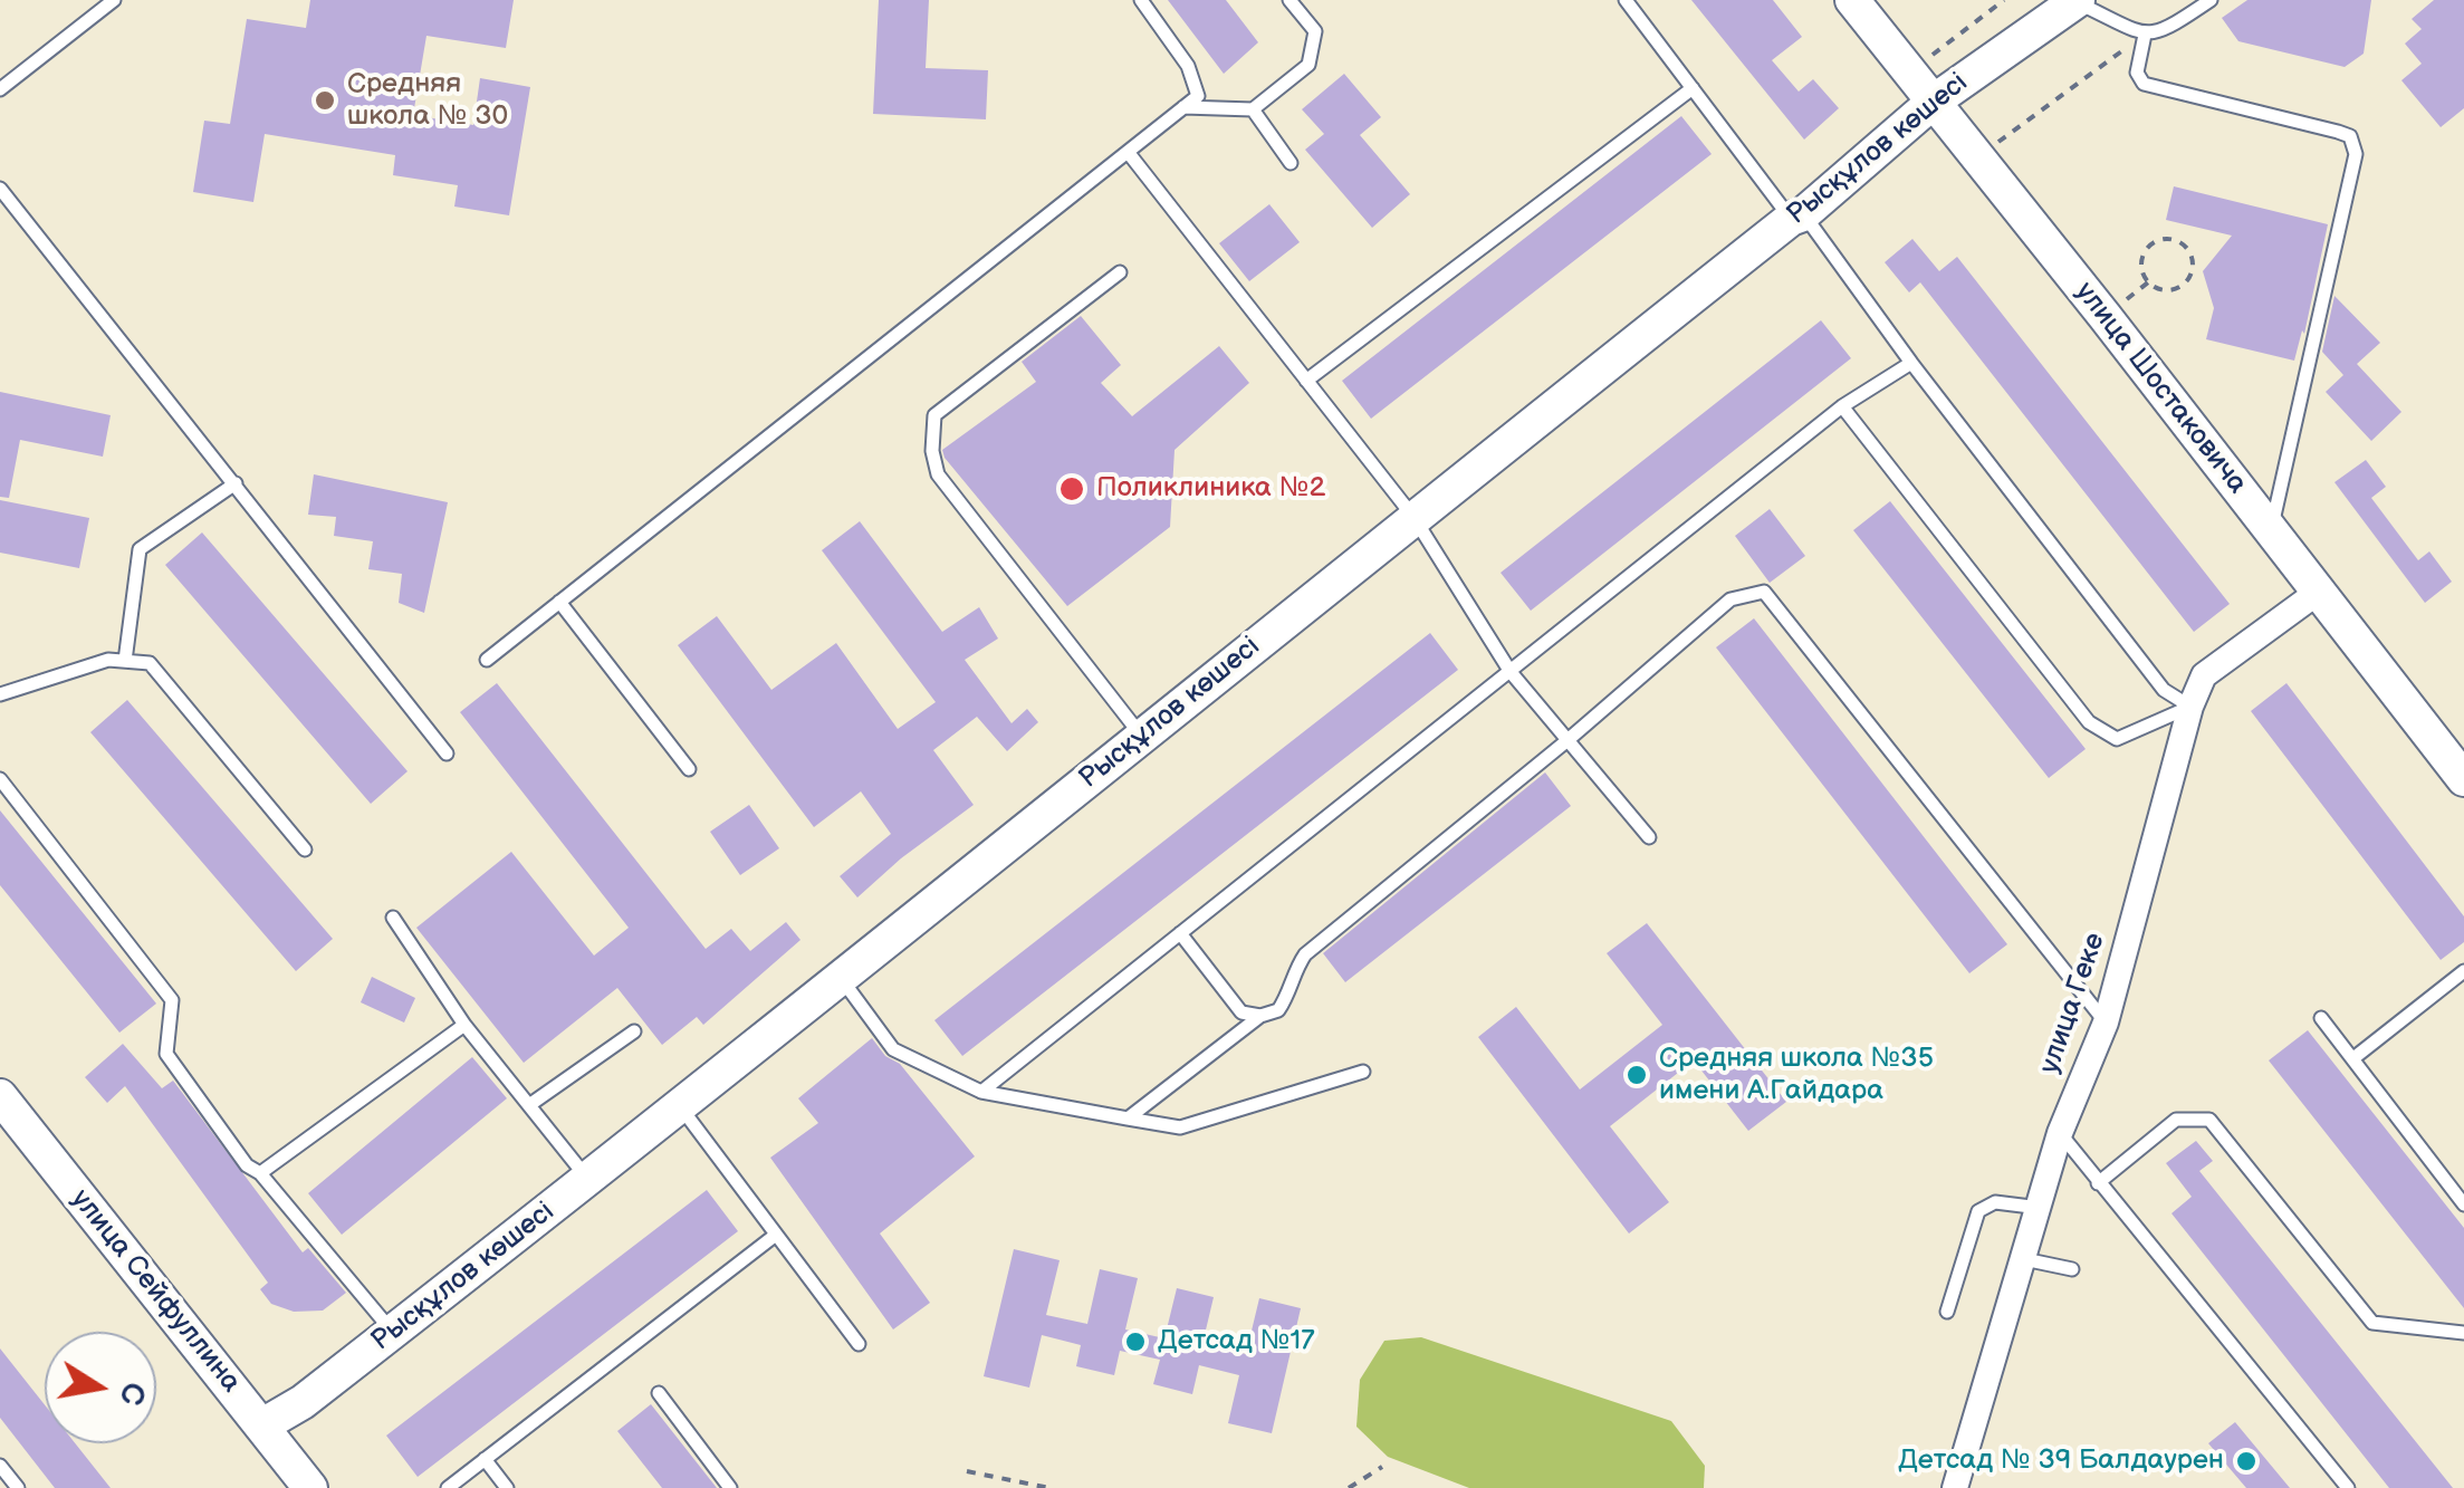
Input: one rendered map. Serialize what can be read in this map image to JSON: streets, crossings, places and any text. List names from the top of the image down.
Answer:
{
  "streets": {
    "street": [
      "Рысқұлов көшесі",
      "улица Шостаковича",
      "улица Геке",
      "улица Сейфуллина"
    ]
  },
  "crossings": [
    ["Рысқұлов көшесі", "улица Шостаковича"],
    ["Рысқұлов көшесі", "улица Сейфуллина"],
    ["улица Шостаковича", "улица Геке"]
  ],
  "places": [
    "Средняя школа № 30",
    "Поликлиника №2",
    "Средняя школа №35 имени А.Гайдара",
    "Детсад №17",
    "Детсад № 39 Балдаурен"
  ],
  "north": "right"
}
